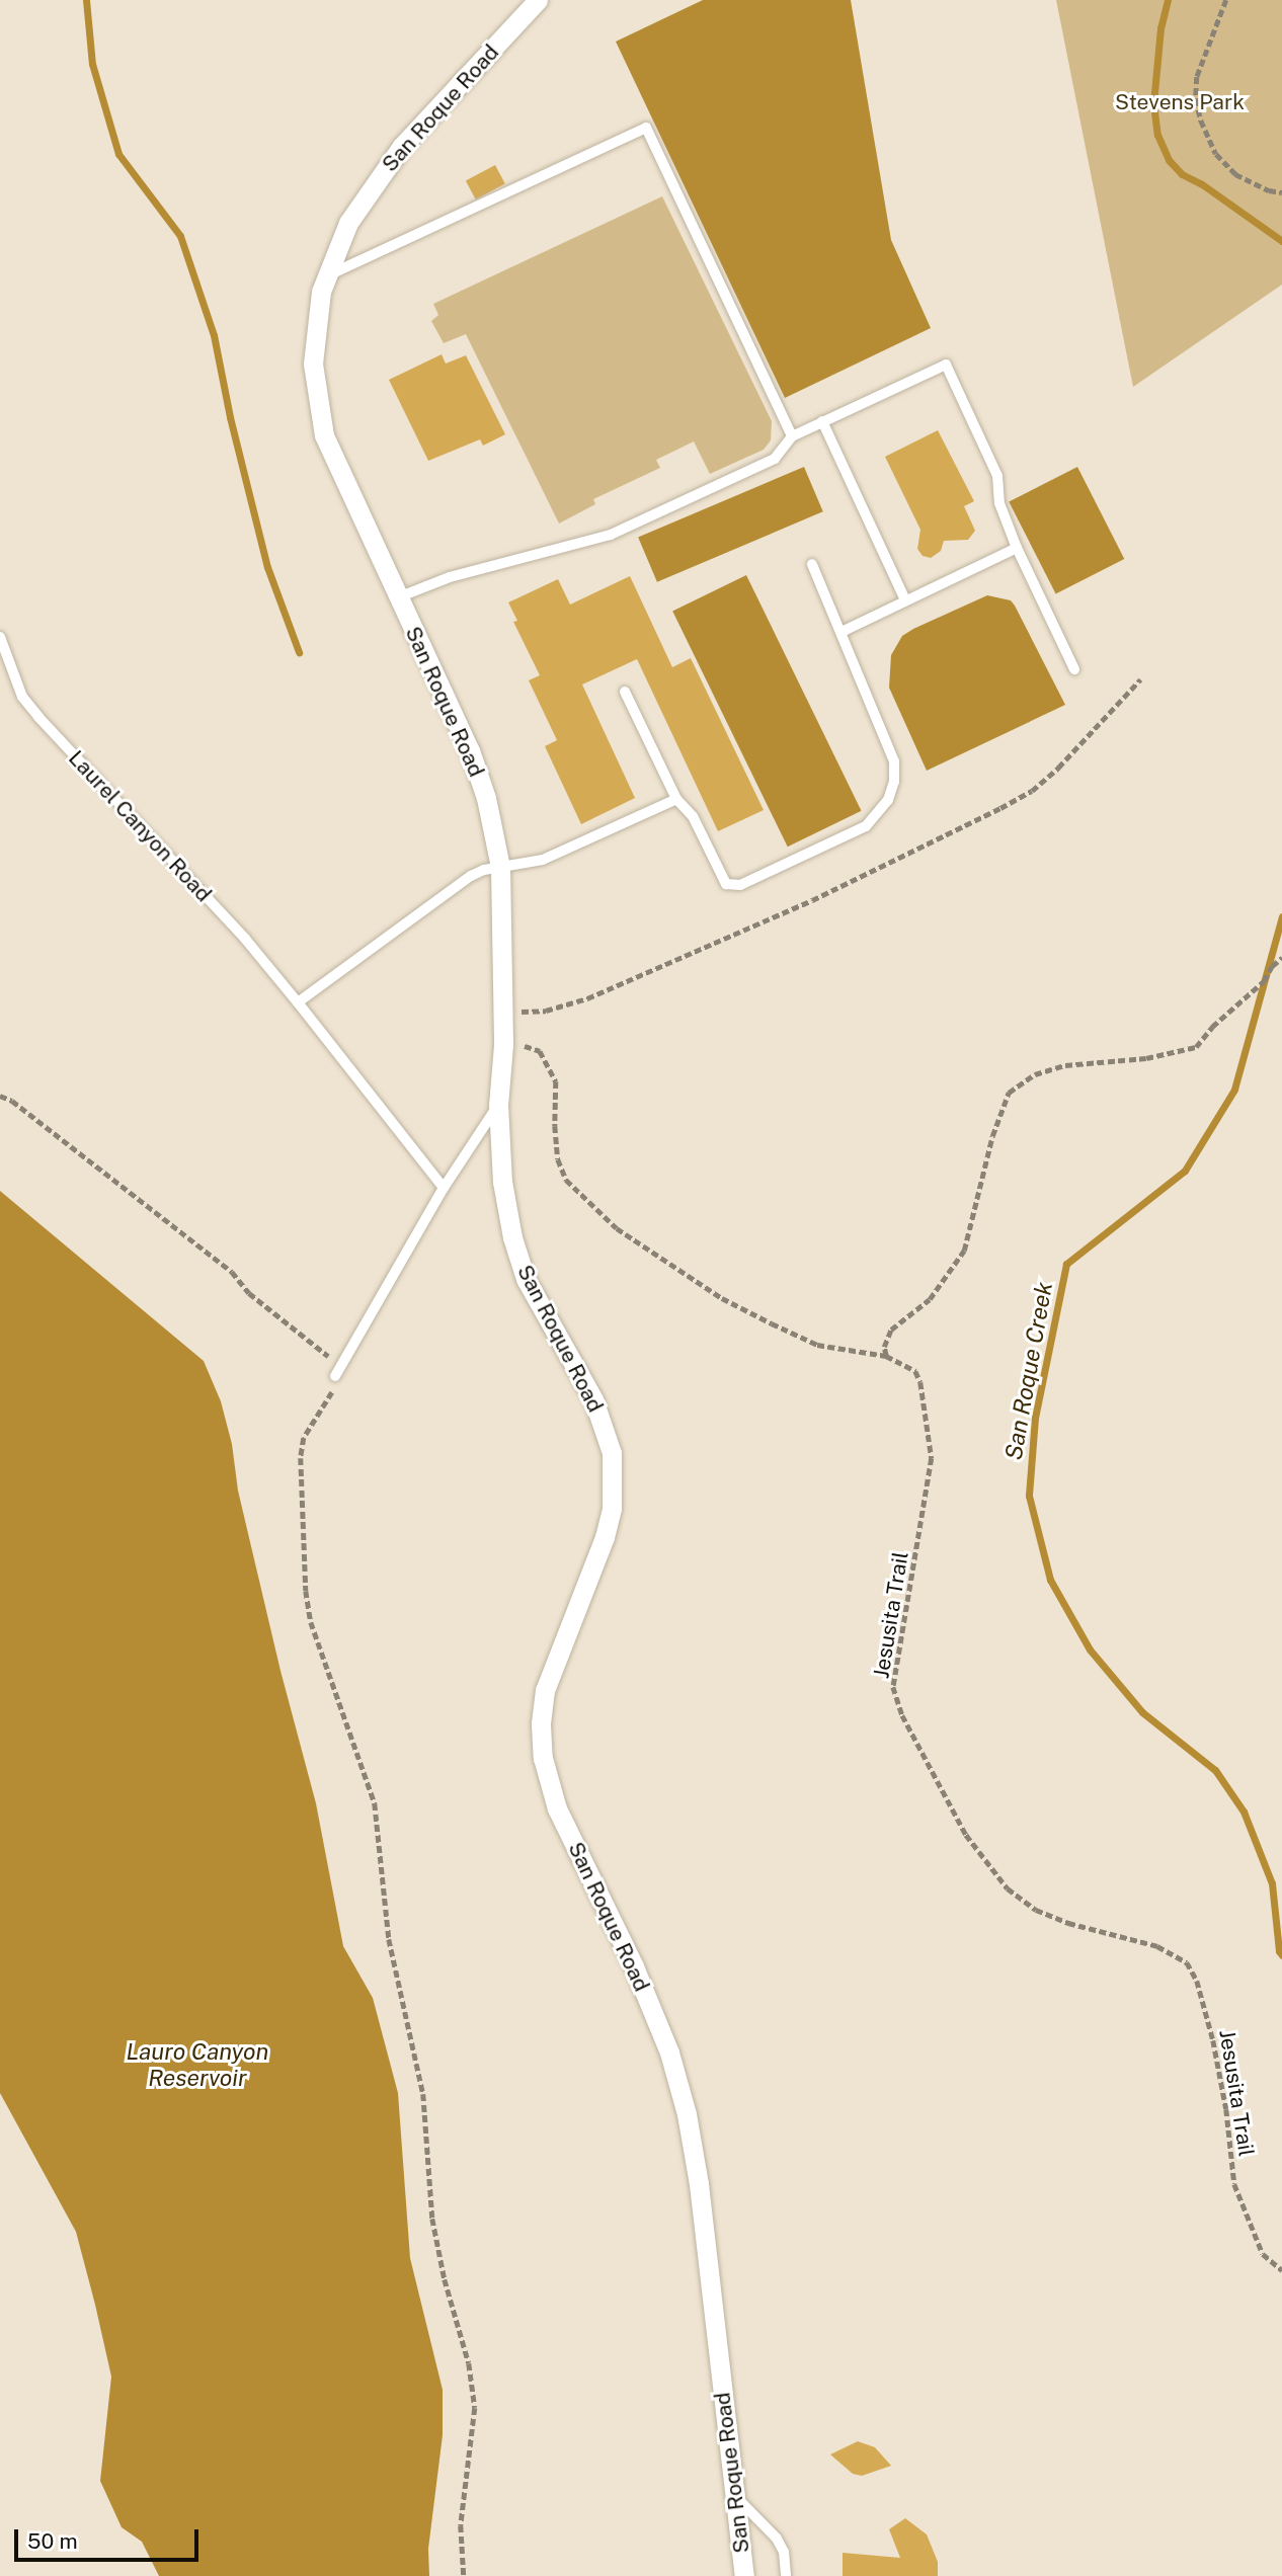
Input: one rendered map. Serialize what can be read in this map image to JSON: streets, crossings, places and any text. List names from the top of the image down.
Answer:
{
  "streets": {
    "street": ["San Roque Road"],
    "lane": ["Laurel Canyon Road"],
    "path": ["Jesusita Trail"]
  },
  "crossings": [
    ["San Roque Road", "Jesusita Trail"]
  ],
  "water": ["San Roque Creek", "Lauro Canyon Reservoir"],
  "parks": ["Stevens Park"],
  "scale_bar": "50 m"
}
